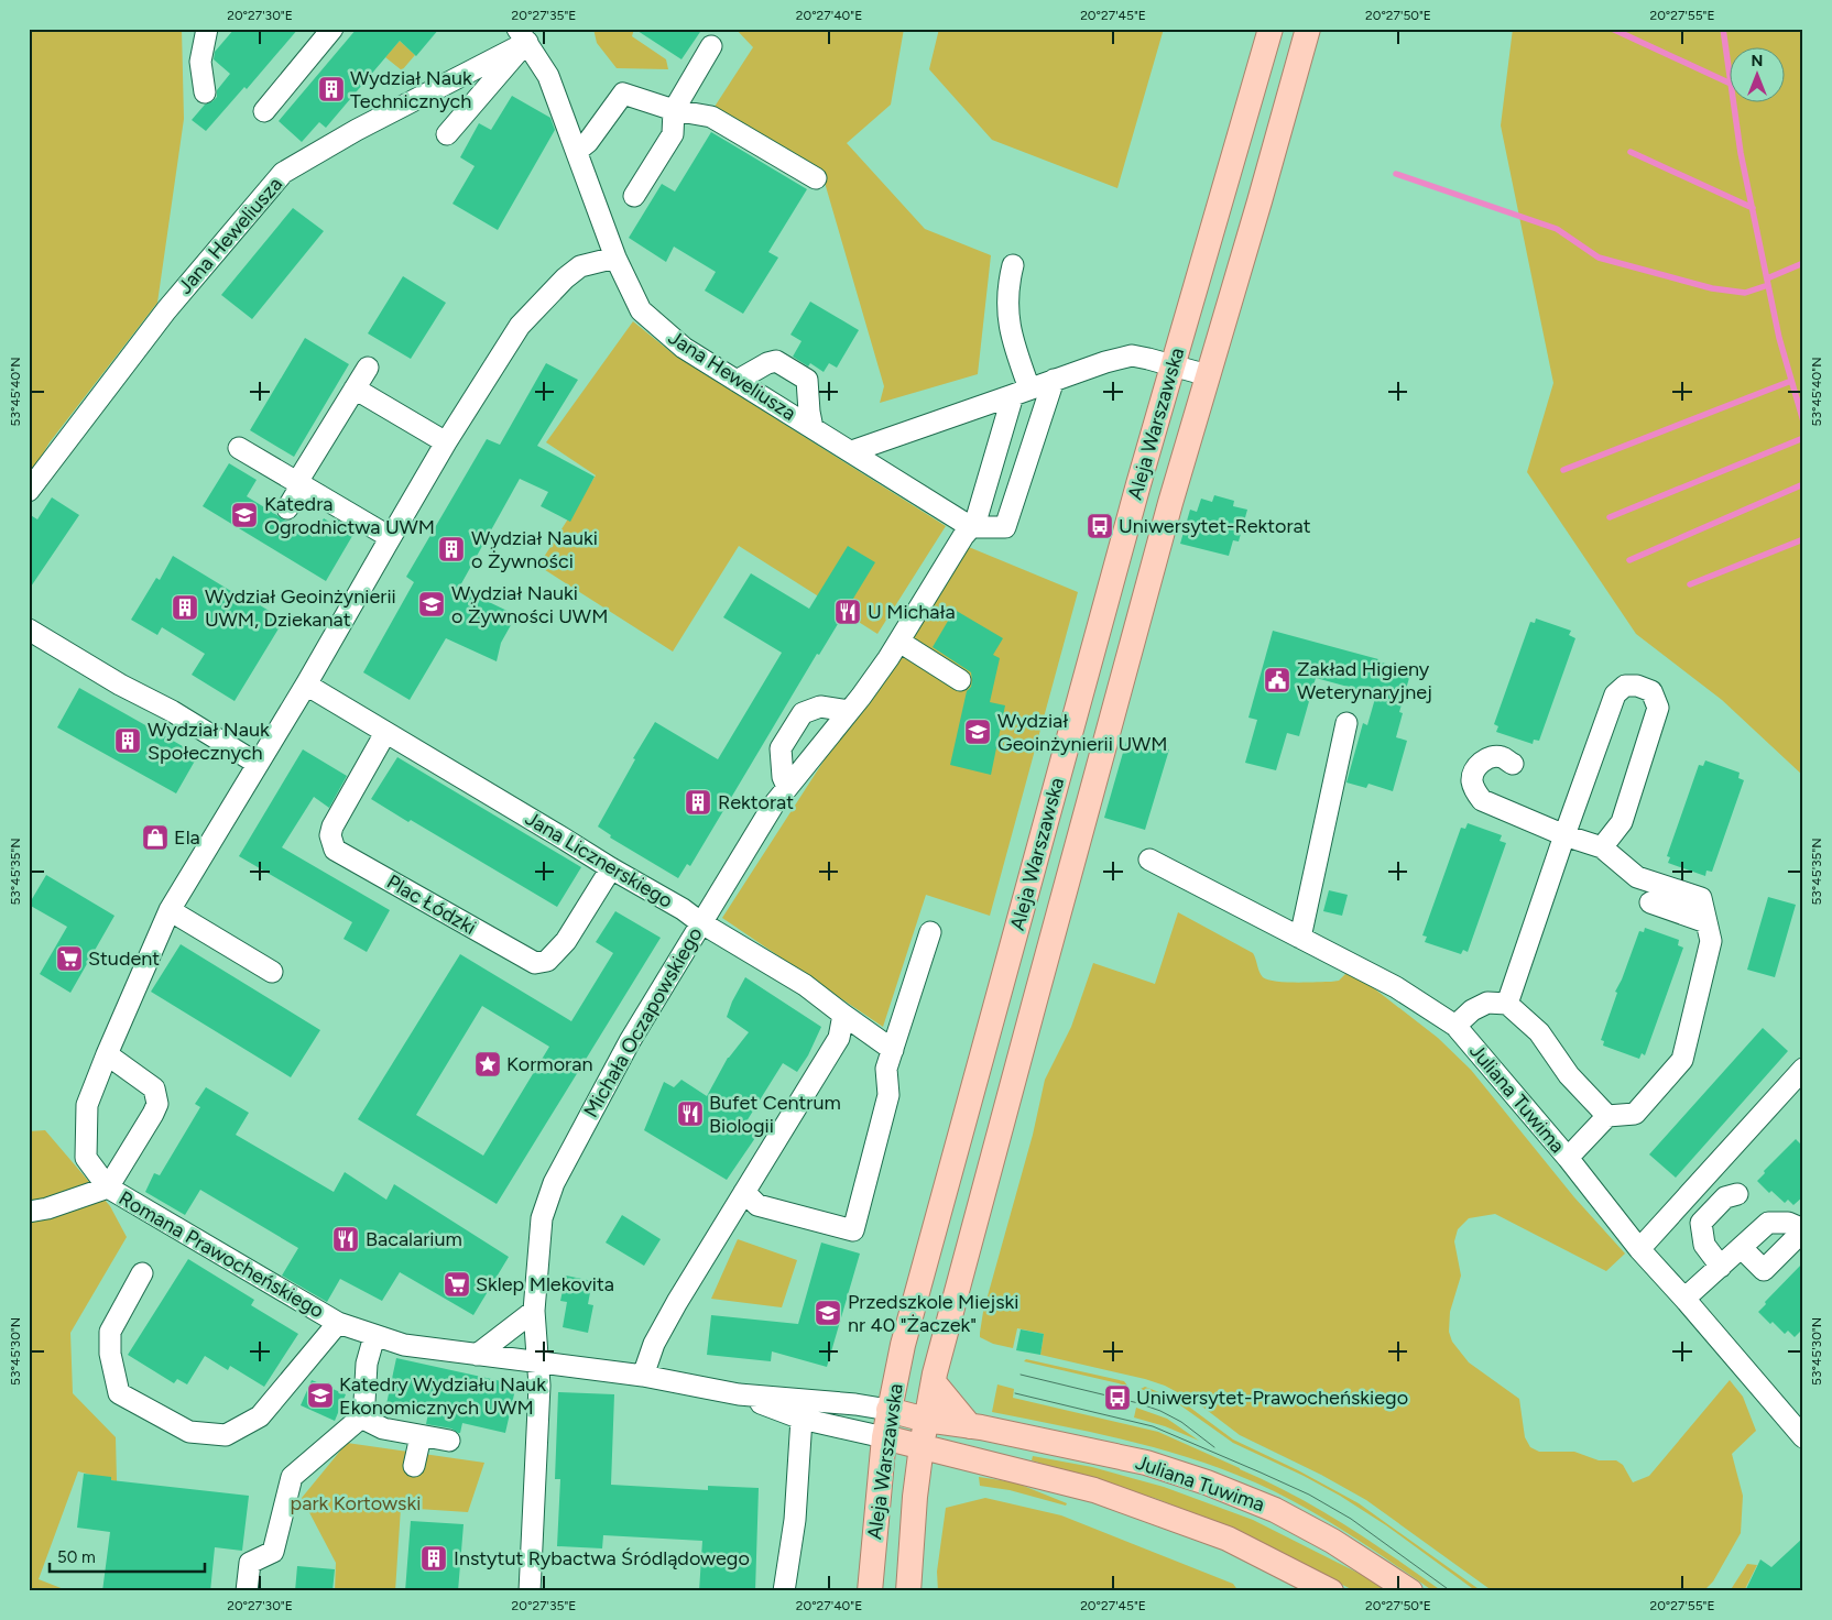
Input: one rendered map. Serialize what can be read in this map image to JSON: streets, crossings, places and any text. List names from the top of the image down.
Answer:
{
  "streets": {
    "main road": ["Aleja Warszawska", "Juliana Tuwima"],
    "street": [
      "Jana Heweliusza",
      "Jana Licznerskiego",
      "Plac Łódzki",
      "Michała Oczapowskiego",
      "Romana Prawocheńskiego"
    ]
  },
  "crossings": [
    ["Jana Heweliusza", "Michała Oczapowskiego"],
    ["Jana Heweliusza", "Romana Prawocheńskiego"],
    ["Aleja Warszawska", "Juliana Tuwima"],
    ["Aleja Warszawska", "Romana Prawocheńskiego"],
    ["Jana Licznerskiego", "Plac Łódzki"],
    ["Jana Licznerskiego", "Michała Oczapowskiego"],
    ["Jana Licznerskiego", "Romana Prawocheńskiego"],
    ["Michała Oczapowskiego", "Romana Prawocheńskiego"],
    ["Juliana Tuwima", "Romana Prawocheńskiego"]
  ],
  "parks": ["park Kortowski"],
  "places": {
    "building": [
      "Wydział Nauk Technicznych",
      "Wydział Nauki o Żywności",
      "Wydział Geoinżynierii UWM, Dziekanat",
      "Wydział Nauk Społecznych",
      "Rektorat",
      "Instytut Rybactwa Śródlądowego"
    ],
    "school or university": [
      "Katedra Ogrodnictwa UWM",
      "Wydział Nauki o Żywności UWM",
      "Wydział Geoinżynierii UWM",
      "Przedszkole Miejski nr 40 \"Żaczek\"",
      "Katedry Wydziału Nauk Ekonomicznych UWM"
    ],
    "bus stop": ["Uniwersytet-Rektorat", "Uniwersytet-Prawocheńskiego"],
    "restaurant": ["U Michała", "Bufet Centrum Biologii", "Bacalarium"],
    "public building": ["Zakład Higieny Weterynaryjnej"],
    "shop": ["Ela"],
    "supermarket": ["Student", "Sklep Mlekovita"],
    "place": ["Kormoran"]
  },
  "scale_bar": "50 m",
  "north": "top",
  "coordinates": [
    "20°27'30\"E",
    "20°27'35\"E",
    "20°27'40\"E",
    "20°27'45\"E",
    "20°27'50\"E",
    "20°27'55\"E",
    "53°45'40\"N",
    "53°45'35\"N",
    "53°45'30\"N"
  ]
}
